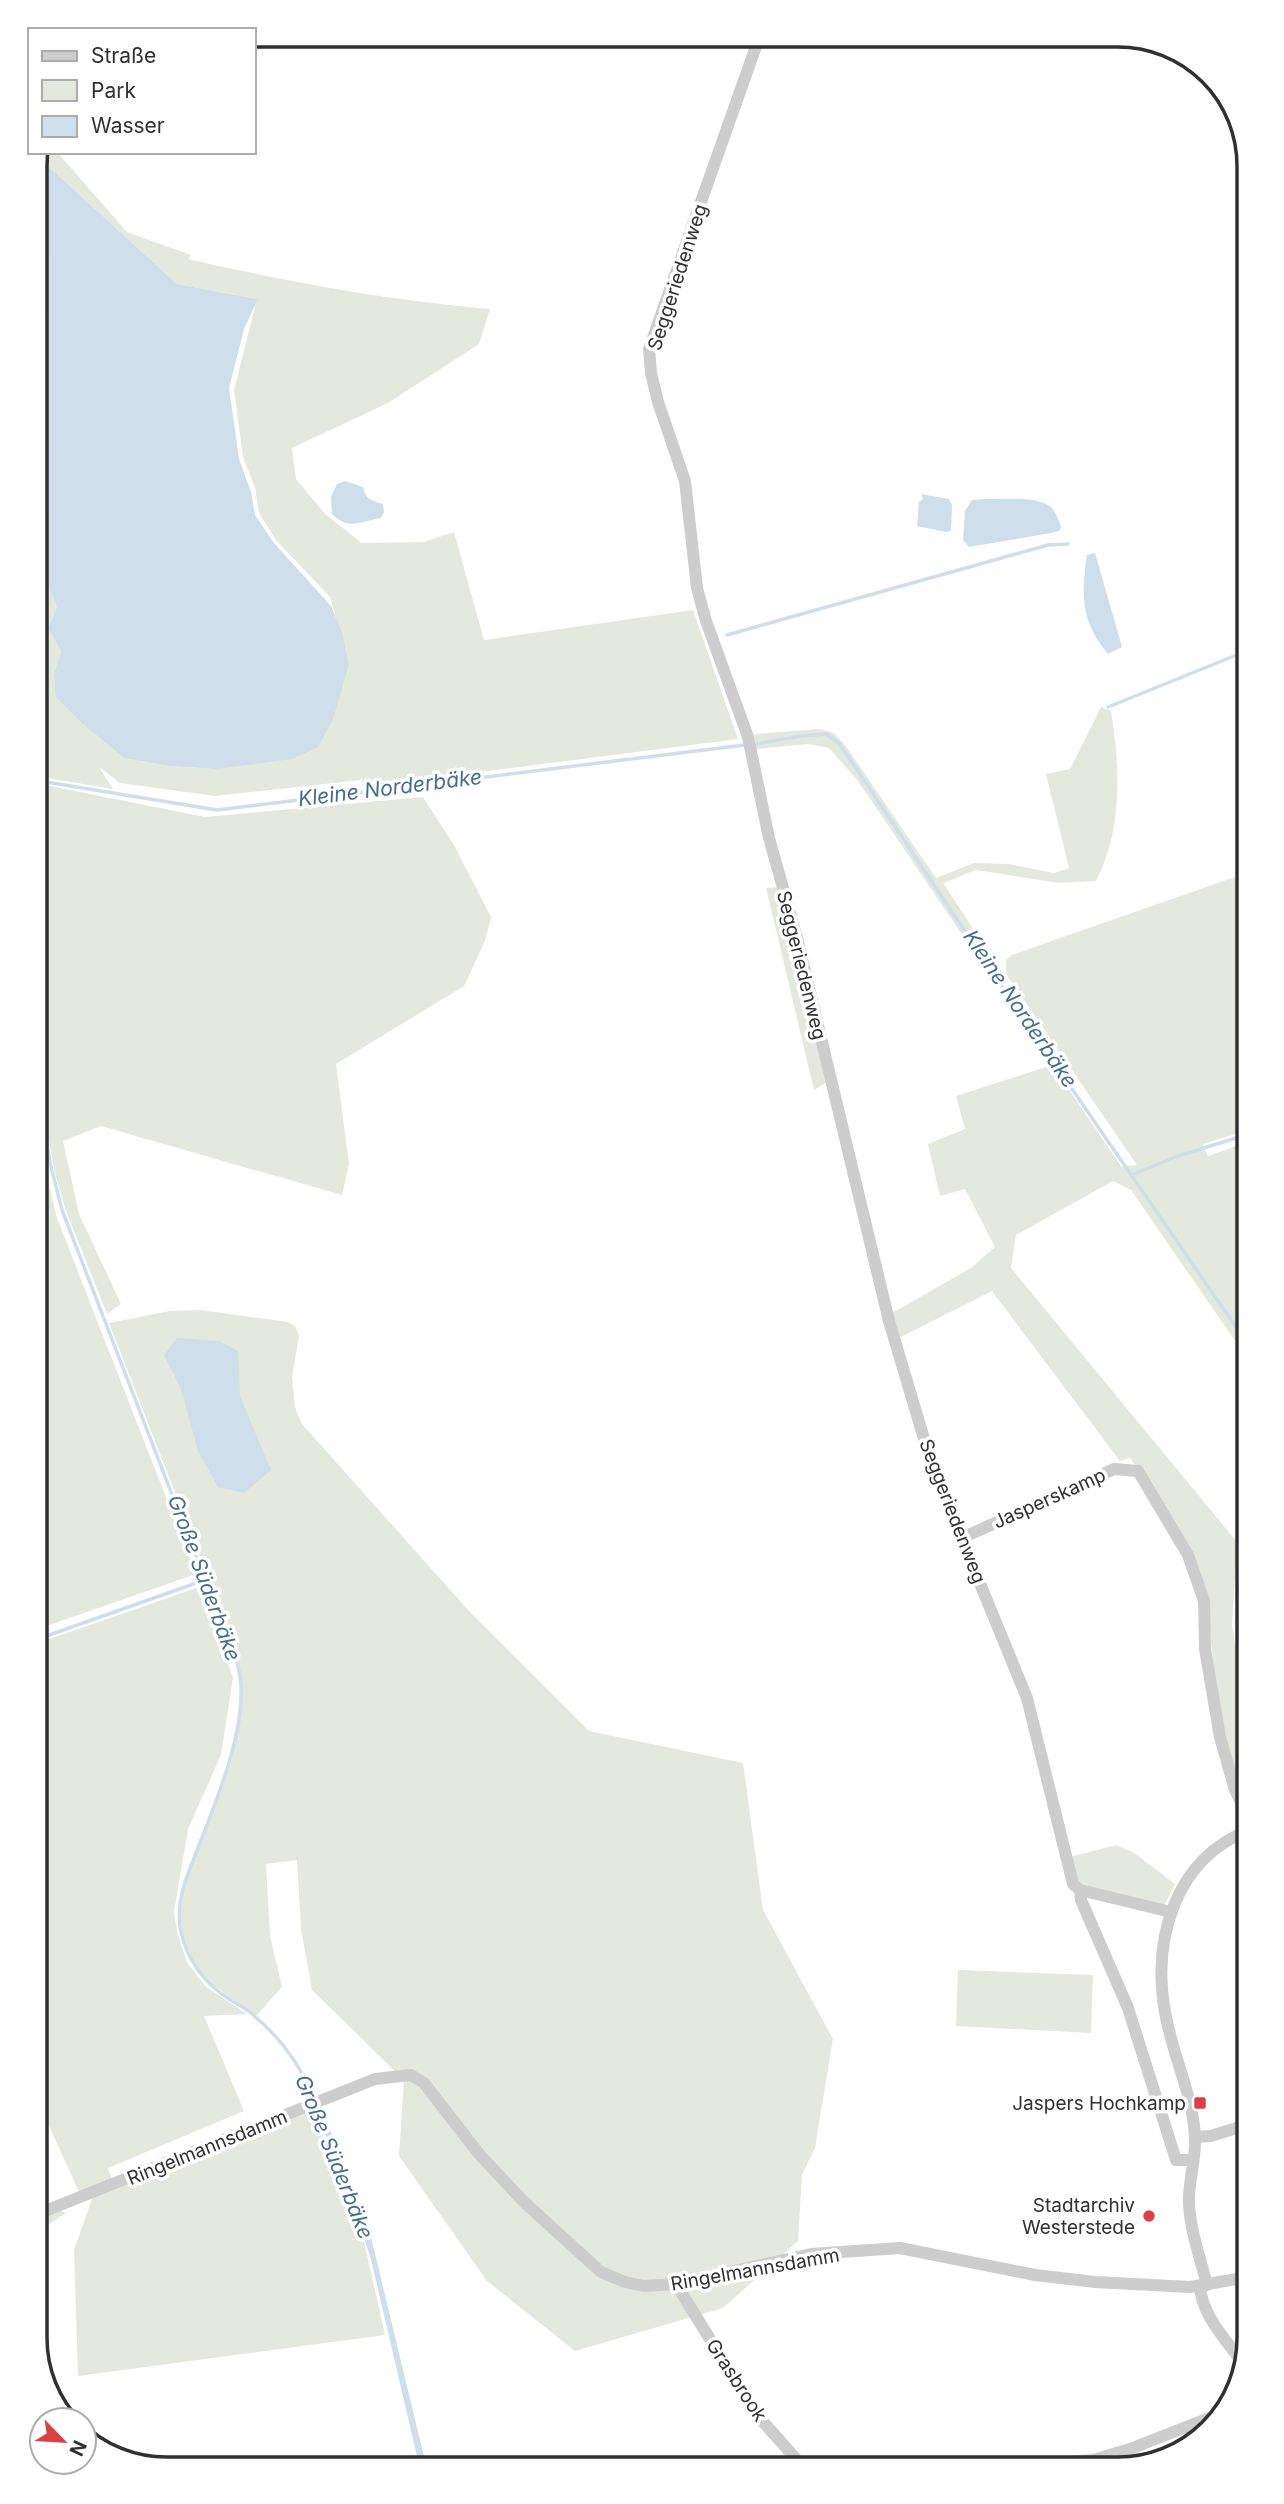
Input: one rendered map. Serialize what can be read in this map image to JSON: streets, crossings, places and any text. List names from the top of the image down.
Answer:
{
  "streets": {
    "street": [
      "Seggeriedenweg",
      "Jasperskamp",
      "Ringelmannsdamm",
      "Grasbrook"
    ]
  },
  "crossings": [
    ["Seggeriedenweg", "Jasperskamp"],
    ["Ringelmannsdamm", "Grasbrook"]
  ],
  "water": ["Kleine Norderbäke", "Große Süderbäke"],
  "places": {
    "transit": ["Jaspers Hochkamp"],
    "other": ["Stadtarchiv Westerstede"]
  },
  "legend": ["Straße", "Park", "Wasser"],
  "north": "bottom right"
}
